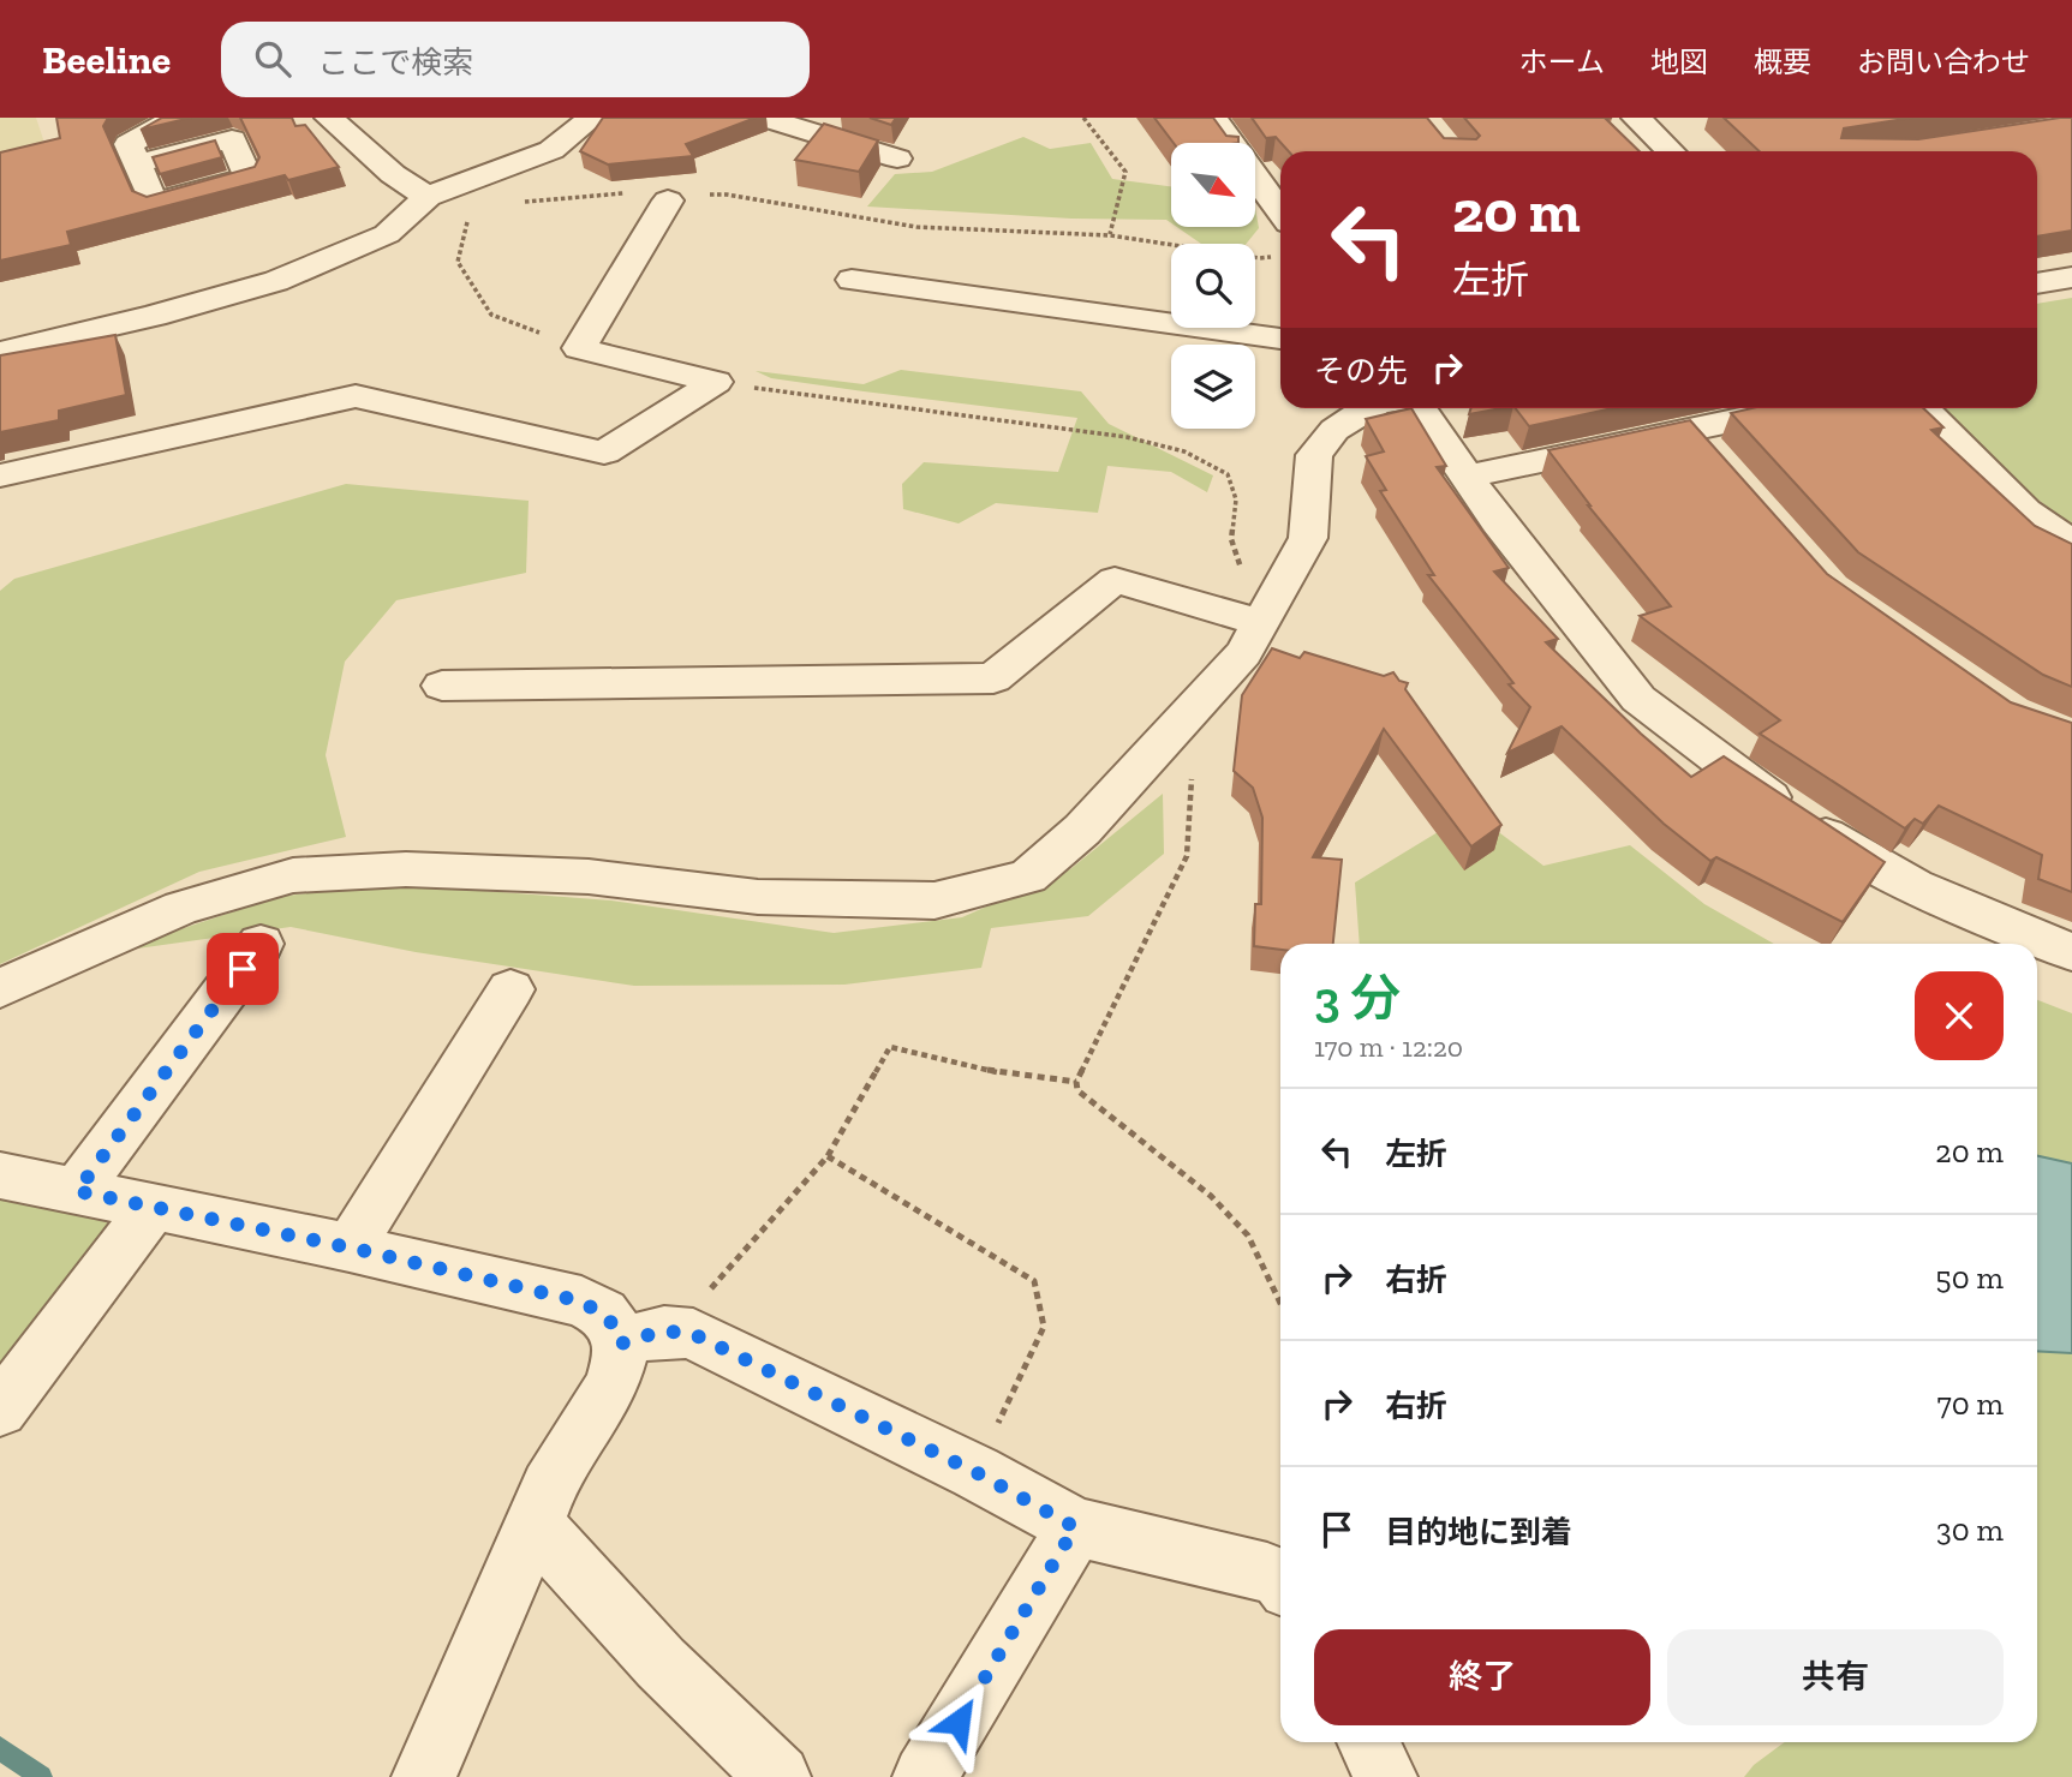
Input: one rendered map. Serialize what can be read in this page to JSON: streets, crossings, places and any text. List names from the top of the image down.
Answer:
{
  "north": "bottom right",
  "page": {
    "header": "Beeline",
    "search": "ここで検索",
    "nav": [
      "ホーム",
      "地図",
      "概要",
      "お問い合わせ"
    ],
    "turn": ["20 m", "左折"],
    "then": "その先",
    "heading": ["3 分", "170 m · 12:20"],
    "list": [
      {
        "name": "左折",
        "value": "20 m"
      },
      {
        "name": "右折",
        "value": "50 m"
      },
      {
        "name": "右折",
        "value": "70 m"
      },
      {
        "name": "目的地に到着",
        "value": "30 m"
      }
    ],
    "buttons": ["終了", "共有"]
  }
}
